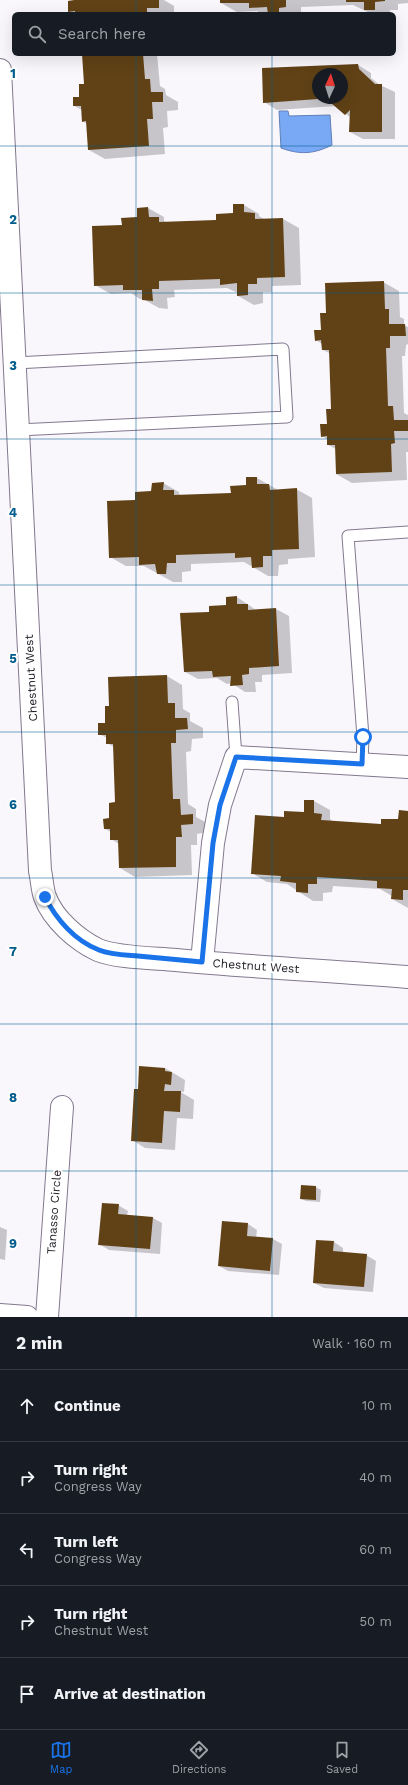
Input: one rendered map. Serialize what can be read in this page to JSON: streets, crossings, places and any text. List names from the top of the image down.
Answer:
{
  "streets": {
    "street": ["Chestnut West", "Tanasso Circle"]
  },
  "north": "top",
  "page": {
    "search": "Search here",
    "heading": ["2 min", "Walk · 160 m"],
    "list": [
      ["Continue", "10 m"],
      ["Turn right", "Congress Way", "40 m"],
      ["Turn left", "Congress Way", "60 m"],
      ["Turn right", "Chestnut West", "50 m"],
      "Arrive at destination"
    ],
    "nav": ["Map", "Directions", "Saved"]
  },
  "grid": {
    "rows": [
      "1",
      "2",
      "3",
      "4",
      "5",
      "6",
      "7",
      "8",
      "9"
    ]
  }
}
